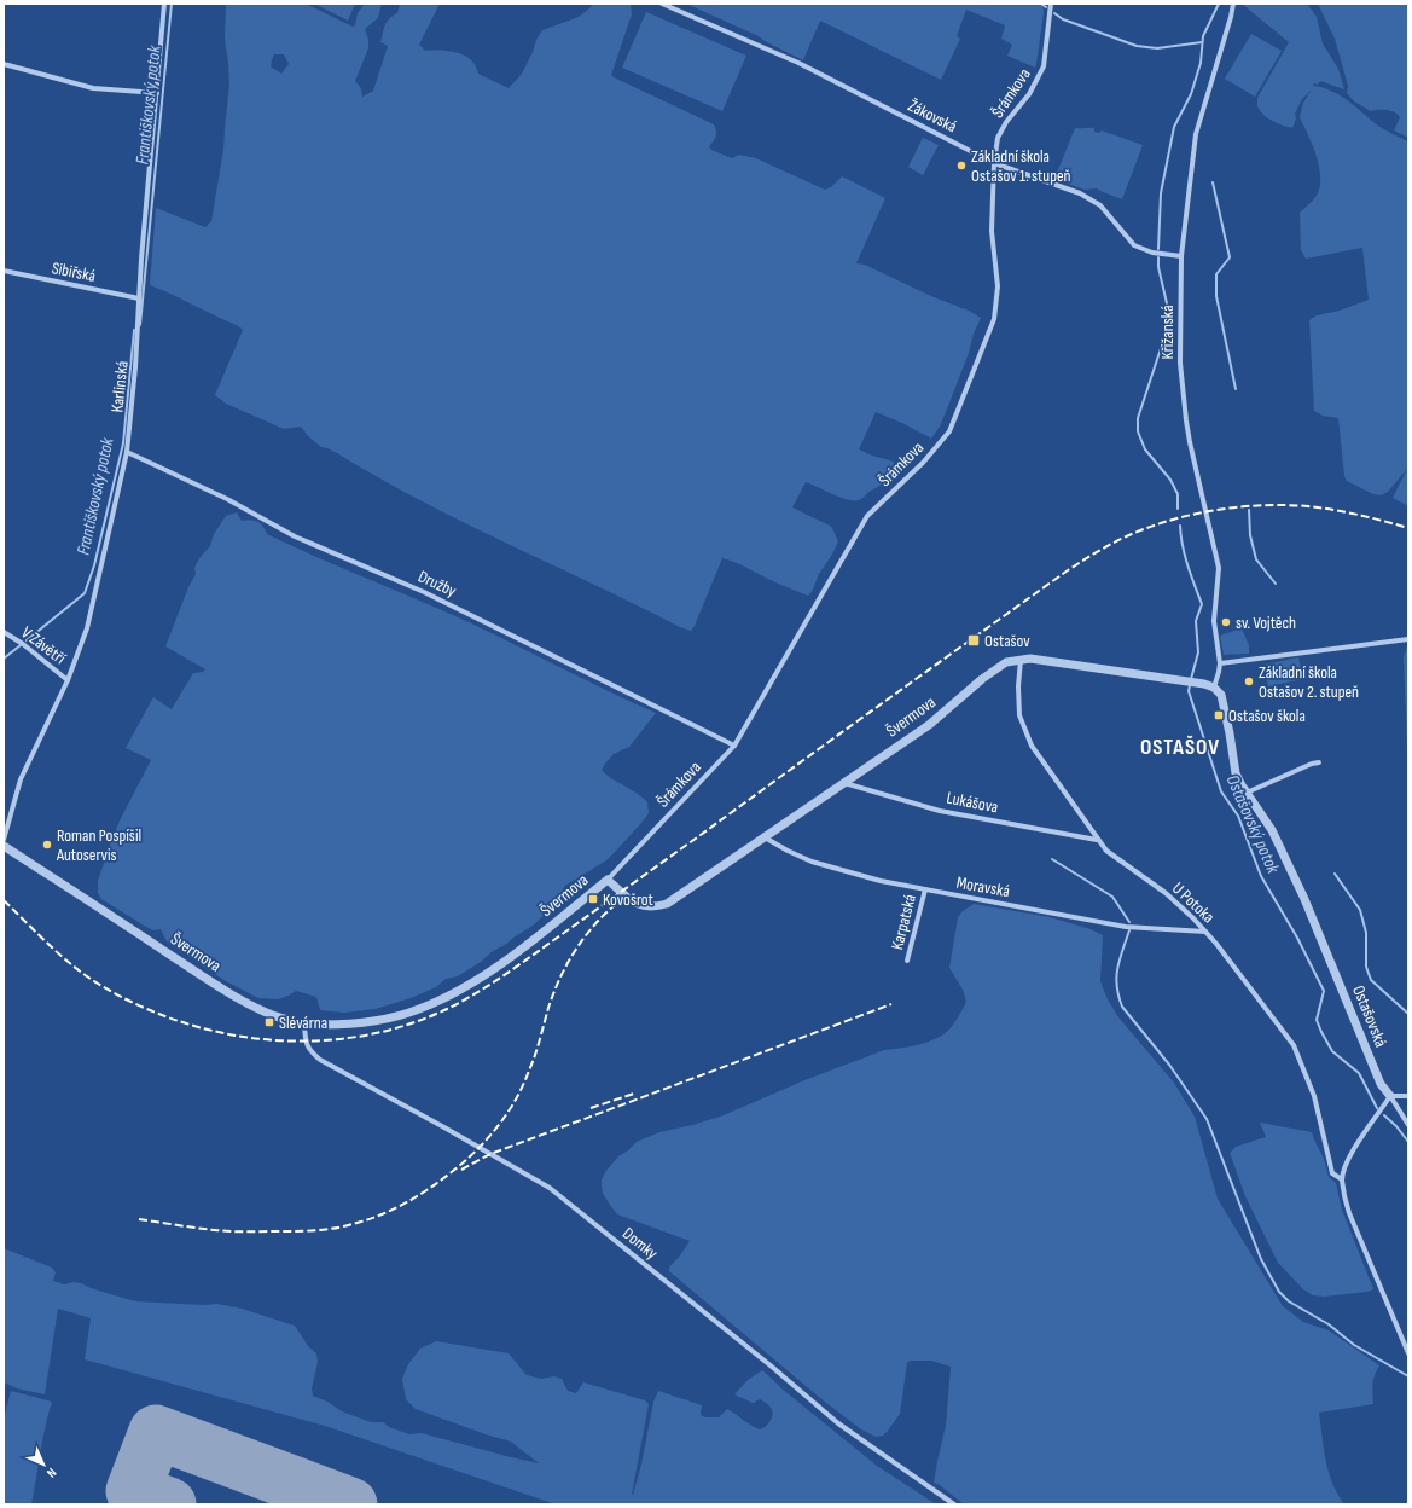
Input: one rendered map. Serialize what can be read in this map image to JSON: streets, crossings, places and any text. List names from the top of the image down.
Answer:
{
  "streets": {
    "street": [
      "Šrámkova",
      "Žákovská",
      "Sibiřská",
      "Křižanská",
      "Karlinská",
      "Družby",
      "V Závětří",
      "Švermova",
      "Lukášova",
      "Moravská",
      "U Potoka",
      "Karpatská",
      "Ostašovská",
      "Domky"
    ]
  },
  "crossings": [
    ["Šrámkova", "Žákovská"],
    ["Šrámkova", "Družby"],
    ["Šrámkova", "Švermova"],
    ["Žákovská", "Křižanská"],
    ["Sibiřská", "Karlinská"],
    ["Křižanská", "Švermova"],
    ["Křižanská", "Ostašovská"],
    ["Karlinská", "Družby"],
    ["Karlinská", "V Závětří"],
    ["Švermova", "Lukášova"],
    ["Švermova", "Moravská"],
    ["Švermova", "U Potoka"],
    ["Švermova", "Ostašovská"],
    ["Švermova", "Domky"],
    ["Lukášova", "U Potoka"],
    ["Moravská", "U Potoka"],
    ["Moravská", "Karpatská"]
  ],
  "districts": ["OSTAŠOV"],
  "water": ["Františkovský potok", "Ostašovský potok"],
  "places": {
    "other": [
      "Základní škola Ostašov 1. stupeň",
      "sv. Vojtěch",
      "Základní škola Ostašov 2. stupeň",
      "Roman Pospíšil Autoservis"
    ],
    "transit": [
      "Ostašov",
      "Ostašov škola",
      "Kovošrot",
      "Slévárna"
    ]
  },
  "north": "bottom right"
}
